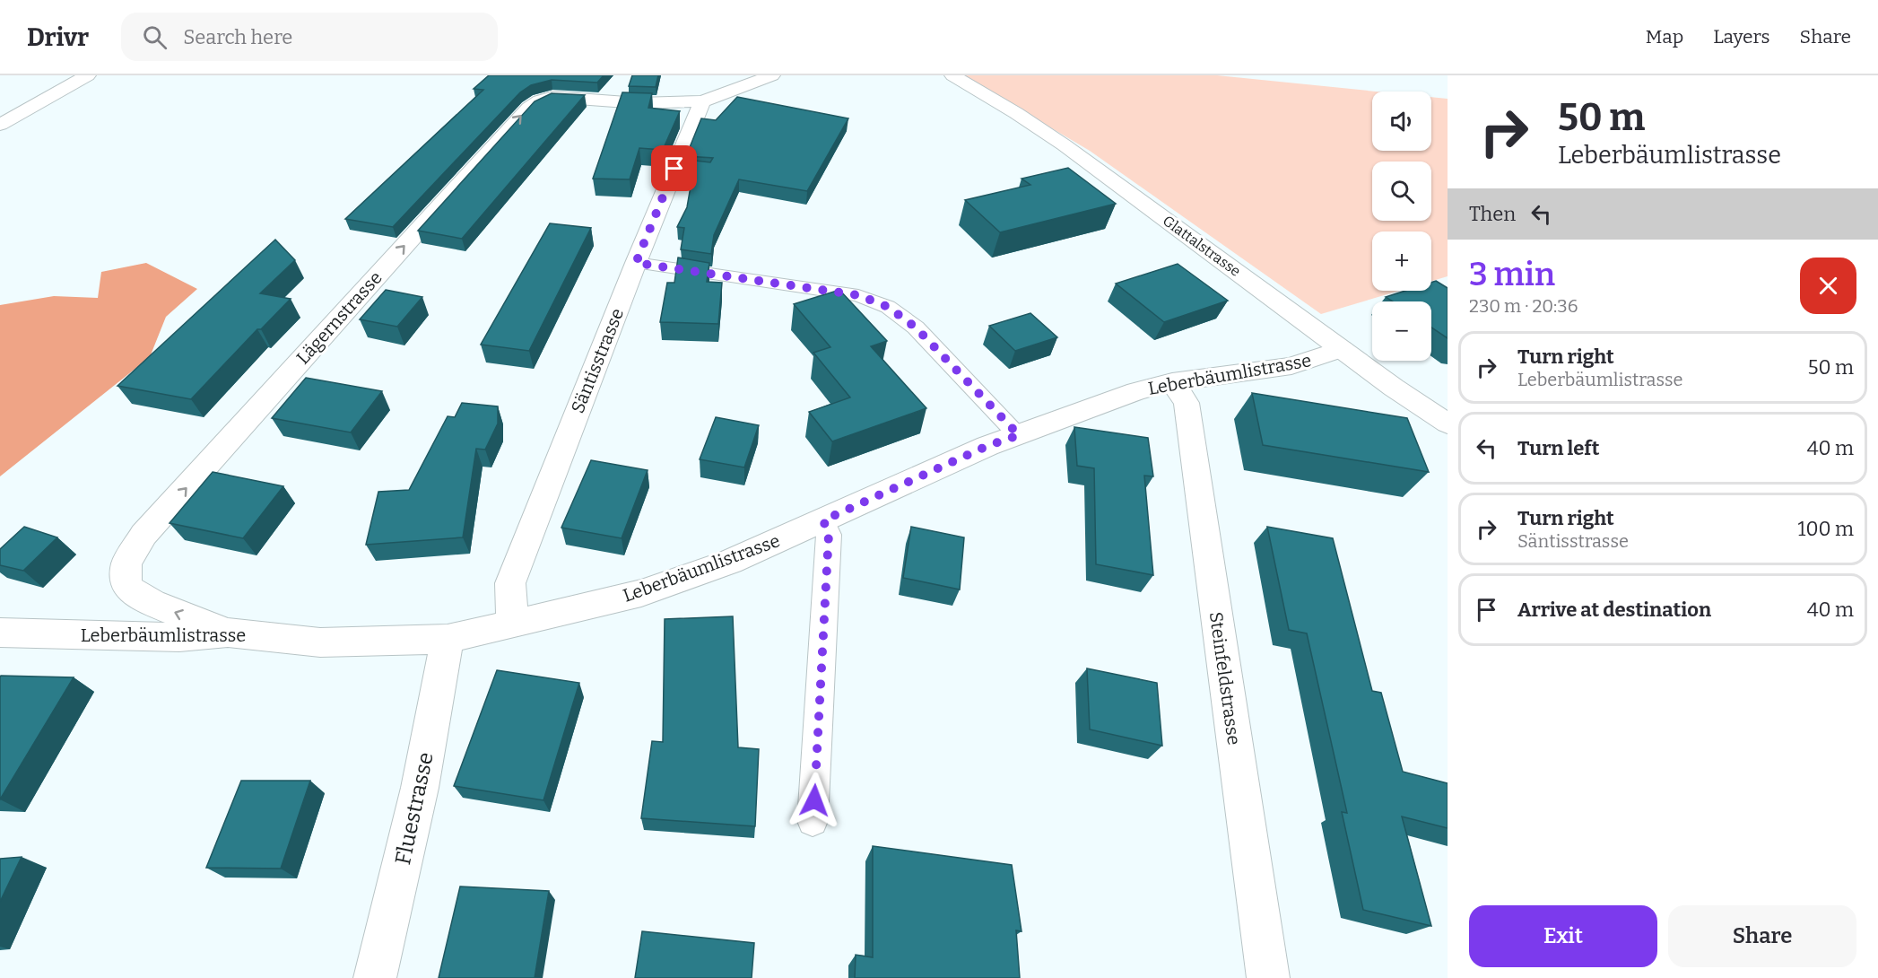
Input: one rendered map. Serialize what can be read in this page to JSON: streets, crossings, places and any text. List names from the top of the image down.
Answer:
{
  "streets": {
    "street": [
      "Glattalstrasse",
      "Lägernstrasse",
      "Säntisstrasse",
      "Leberbäumlistrasse",
      "Steinfeldstrasse",
      "Fluestrasse"
    ]
  },
  "crossings": [
    ["Glattalstrasse", "Leberbäumlistrasse"],
    ["Lägernstrasse", "Säntisstrasse"],
    ["Lägernstrasse", "Leberbäumlistrasse"],
    ["Säntisstrasse", "Leberbäumlistrasse"],
    ["Leberbäumlistrasse", "Steinfeldstrasse"],
    ["Leberbäumlistrasse", "Fluestrasse"]
  ],
  "page": {
    "header": "Drivr",
    "search": "Search here",
    "nav": ["Map", "Layers", "Share"],
    "turn": ["50 m", "Leberbäumlistrasse"],
    "map_buttons": ["+", "−"],
    "then": "Then",
    "heading": ["3 min", "230 m · 20:36"],
    "list": [
      {
        "name": "Turn right",
        "note": "Leberbäumlistrasse",
        "value": "50 m"
      },
      {
        "name": "Turn left",
        "value": "40 m"
      },
      {
        "name": "Turn right",
        "note": "Säntisstrasse",
        "value": "100 m"
      },
      {
        "name": "Arrive at destination",
        "value": "40 m"
      }
    ],
    "buttons": ["Exit", "Share"]
  }
}
